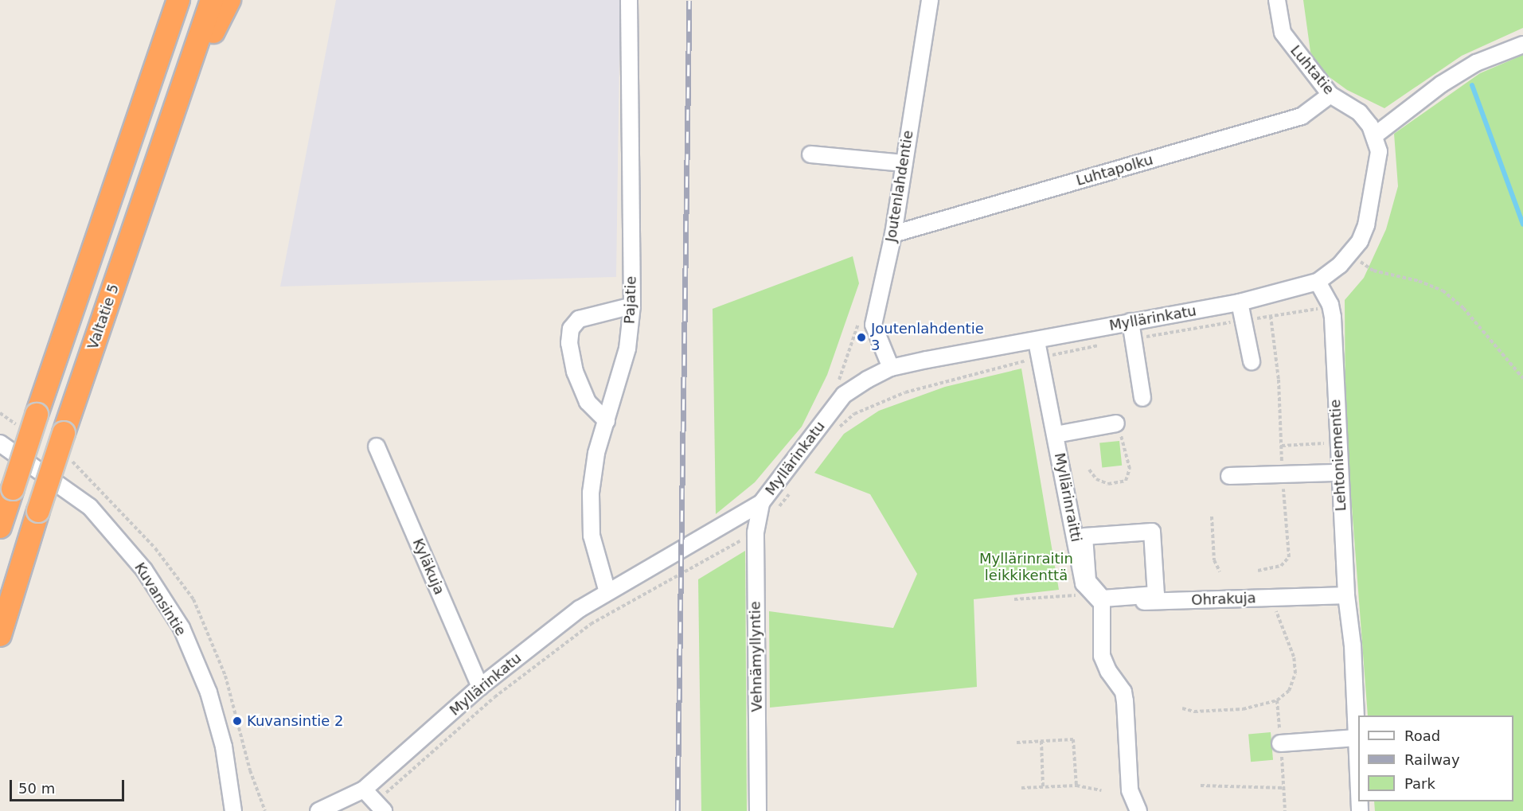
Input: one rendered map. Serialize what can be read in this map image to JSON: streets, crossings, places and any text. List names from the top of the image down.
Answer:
{
  "streets": {
    "highway": ["Valtatie 5"],
    "street": [
      "Luhtatie",
      "Luhtapolku",
      "Joutenlahdentie",
      "Pajatie",
      "Myllärinkatu",
      "Lehtoniementie",
      "Myllärinraitti",
      "Kyläkuja",
      "Kuvansintie",
      "Ohrakuja",
      "Vehnämyllyntie"
    ]
  },
  "crossings": [
    ["Luhtatie", "Luhtapolku"],
    ["Luhtapolku", "Joutenlahdentie"],
    ["Joutenlahdentie", "Myllärinkatu"],
    ["Pajatie", "Myllärinkatu"],
    ["Myllärinkatu", "Lehtoniementie"],
    ["Myllärinkatu", "Myllärinraitti"],
    ["Myllärinkatu", "Kyläkuja"],
    ["Myllärinkatu", "Vehnämyllyntie"],
    ["Lehtoniementie", "Ohrakuja"],
    ["Myllärinraitti", "Ohrakuja"]
  ],
  "parks": ["Myllärinraitin leikkikenttä"],
  "places": ["Joutenlahdentie 3", "Kuvansintie 2"],
  "legend": ["Road", "Railway", "Park"],
  "scale_bar": "50 m"
}
